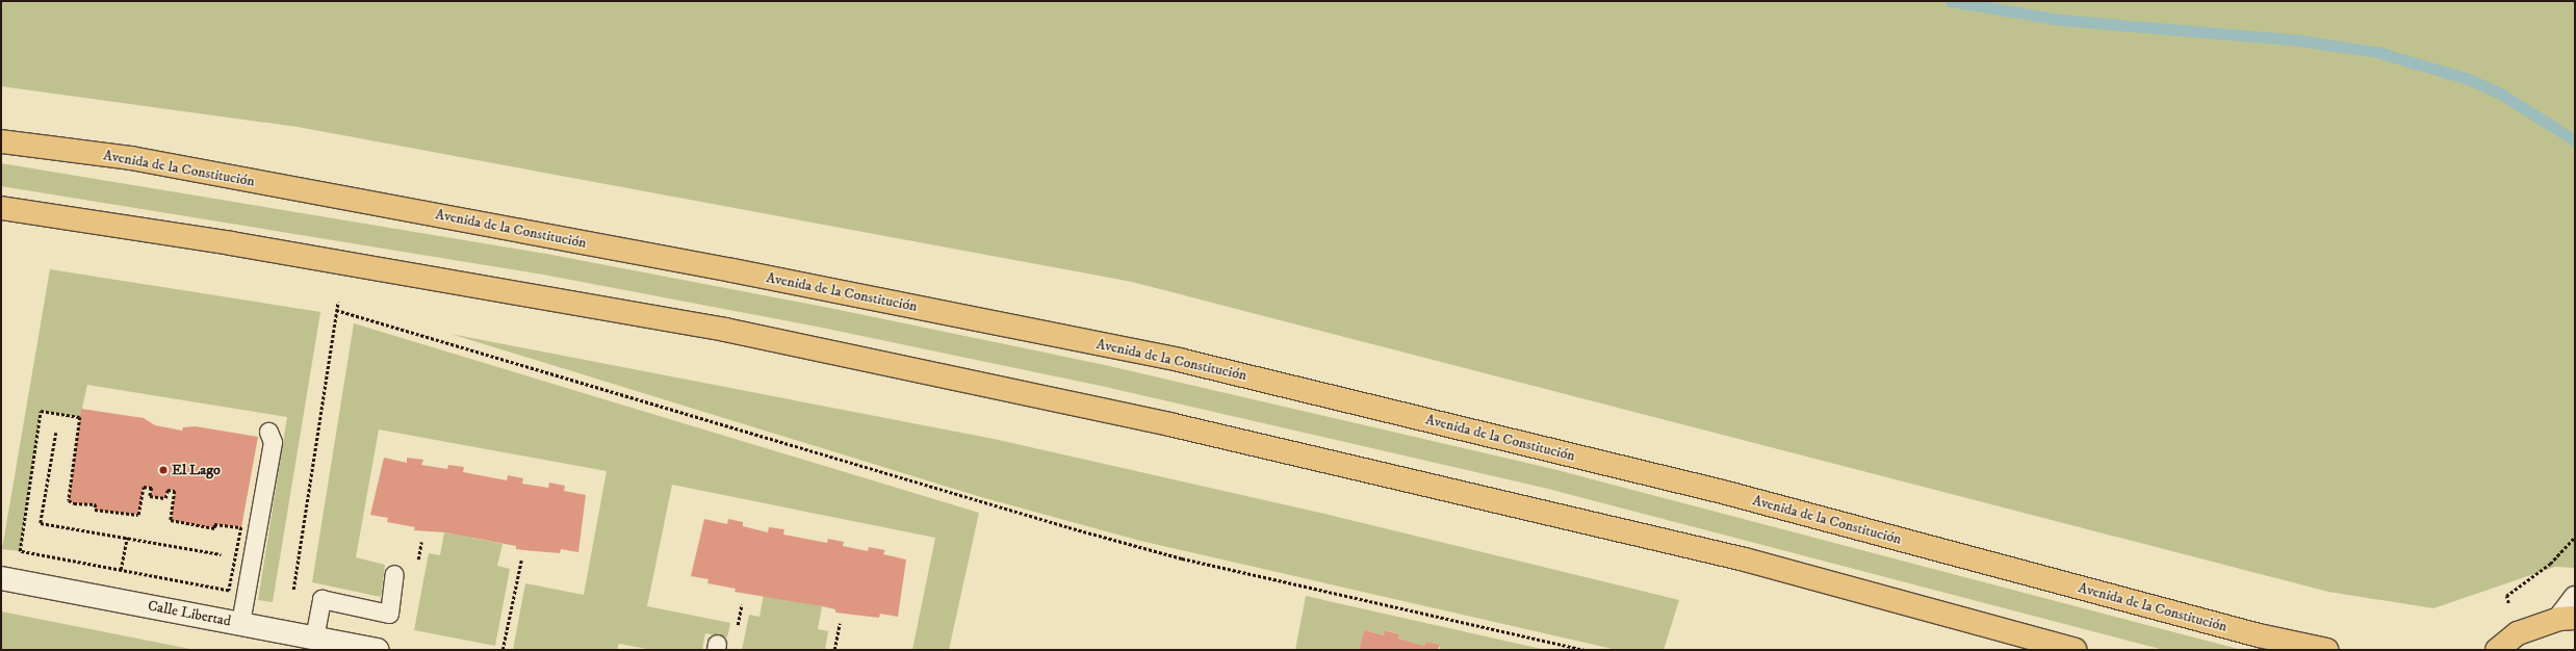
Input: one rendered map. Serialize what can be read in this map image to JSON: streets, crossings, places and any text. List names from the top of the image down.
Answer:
{
  "streets": {
    "main road": ["Avenida de la Constitución"],
    "street": ["Calle Libertad"]
  },
  "places": ["El Lago"]
}
